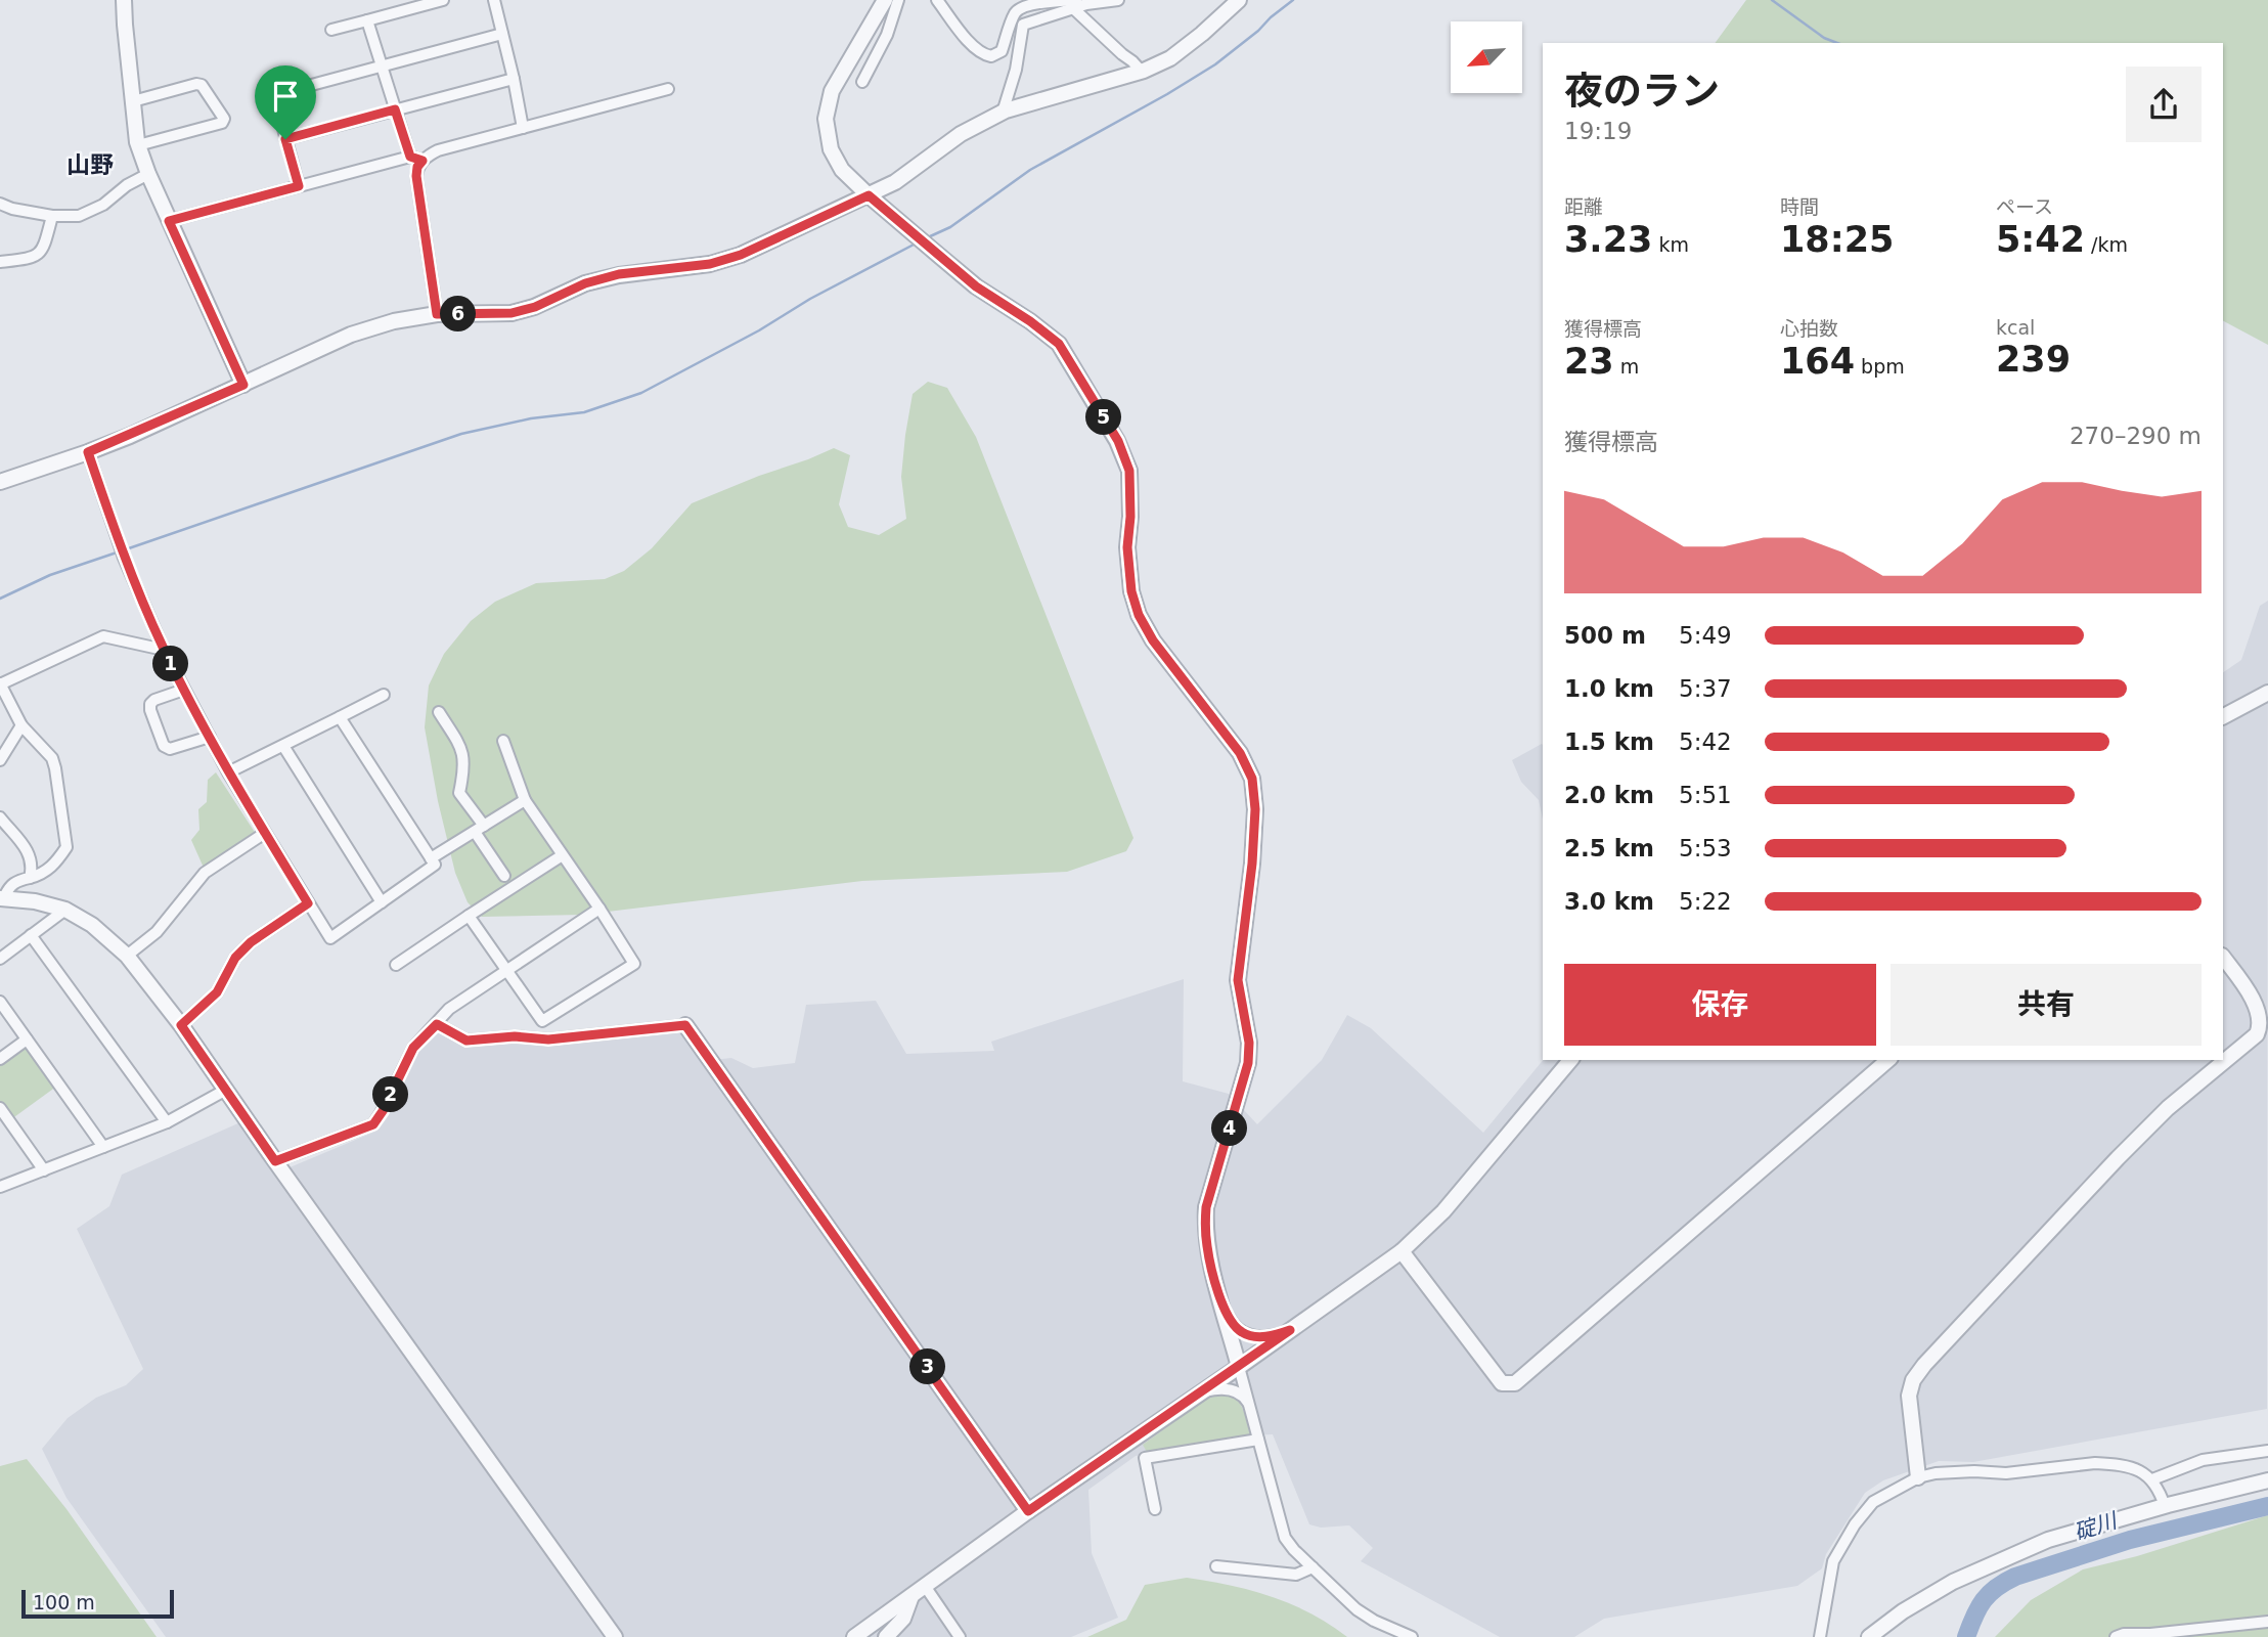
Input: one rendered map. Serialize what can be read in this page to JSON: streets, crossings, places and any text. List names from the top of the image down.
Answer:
{
  "districts": ["山野"],
  "water": ["碇川"],
  "scale_bar": "100 m",
  "north": "bottom left",
  "page": {
    "heading": ["夜のラン", "19:19"],
    "stats": [
      ["距離", "3.23 km"],
      ["時間", "18:25"],
      ["ペース", "5:42 /km"],
      ["獲得標高", "23 m"],
      ["心拍数", "164 bpm"],
      ["kcal", "239"]
    ],
    "pins": [
      "6",
      "5",
      "1",
      "2",
      "4",
      "3"
    ],
    "chart": ["獲得標高", "270–290 m"],
    "list": [
      {
        "name": "500 m",
        "note": "5:49"
      },
      {
        "name": "1.0 km",
        "note": "5:37"
      },
      {
        "name": "1.5 km",
        "note": "5:42"
      },
      {
        "name": "2.0 km",
        "note": "5:51"
      },
      {
        "name": "2.5 km",
        "note": "5:53"
      },
      {
        "name": "3.0 km",
        "note": "5:22"
      }
    ],
    "buttons": ["保存", "共有"],
    "scale": "100 m"
  }
}
